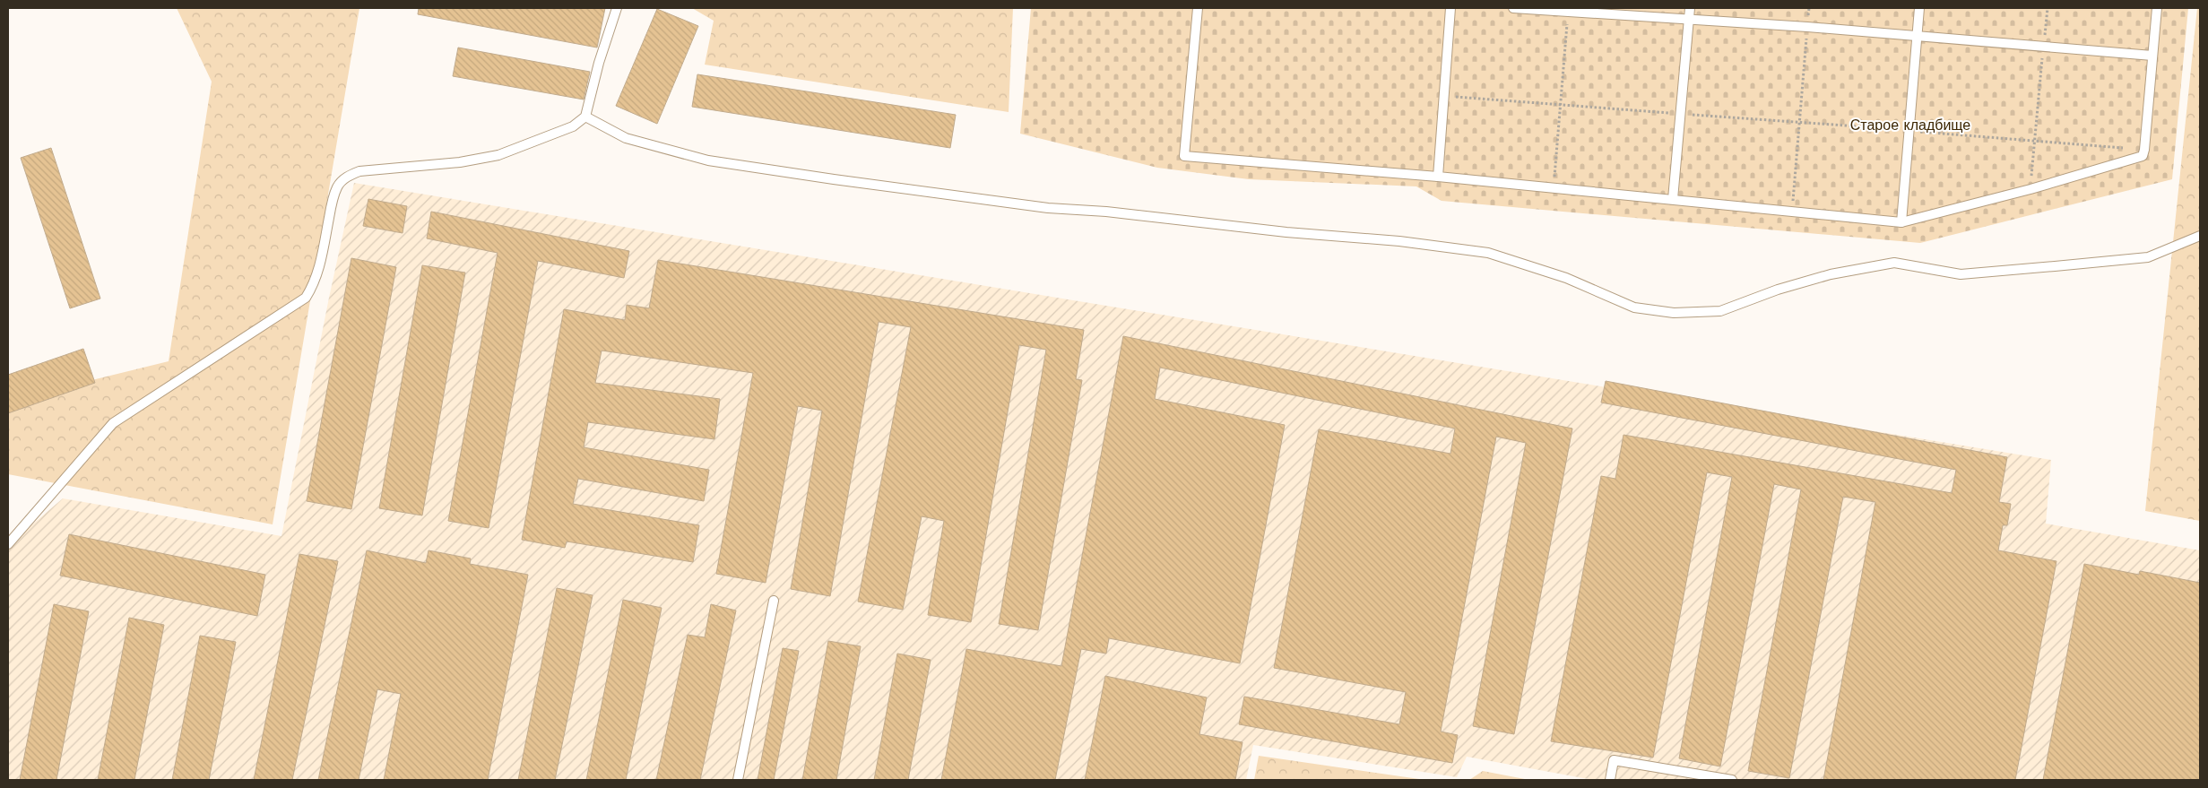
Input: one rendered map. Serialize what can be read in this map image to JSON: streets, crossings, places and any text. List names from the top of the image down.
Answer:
{
  "parks": ["Старое кладбище"]
}
